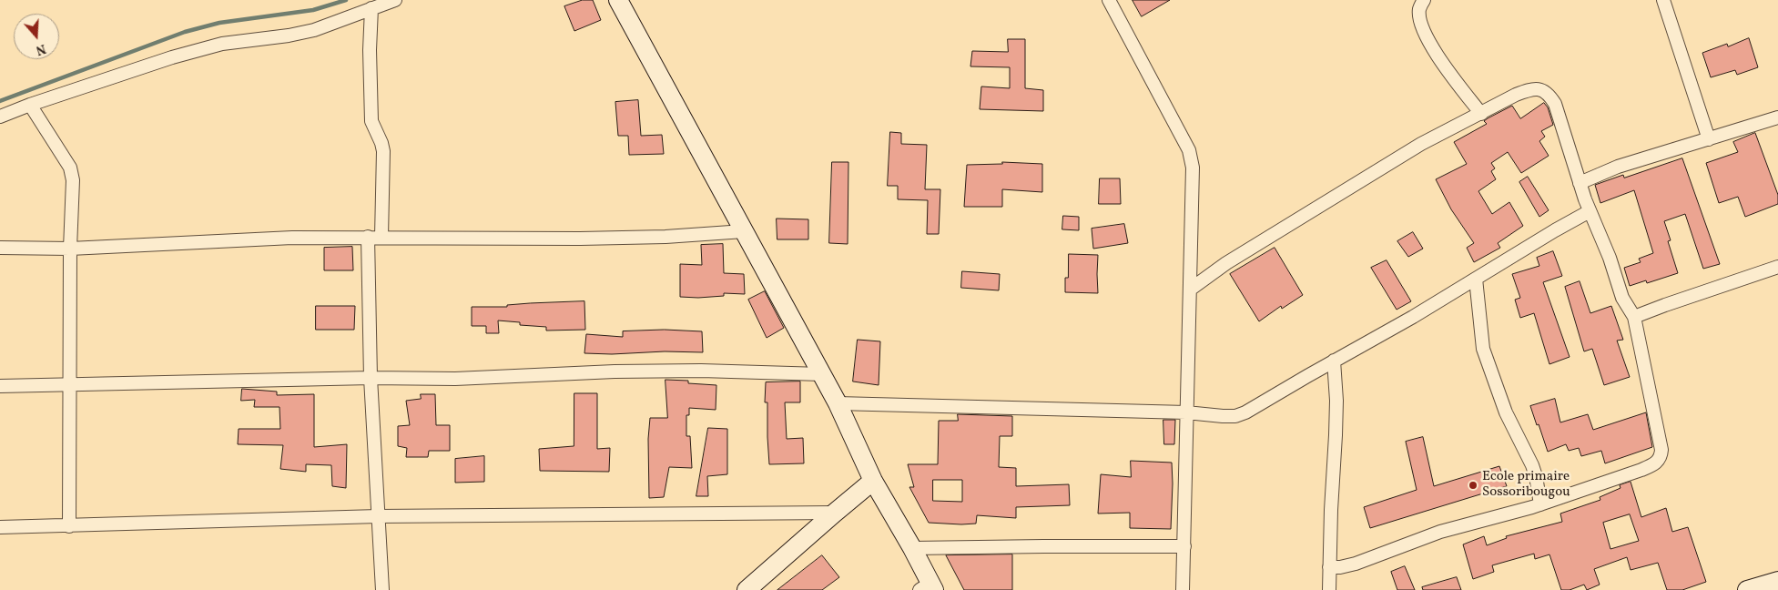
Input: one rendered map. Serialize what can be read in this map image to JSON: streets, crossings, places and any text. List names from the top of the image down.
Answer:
{
  "places": ["Ecole primaire Sossoribougou"],
  "north": "bottom"
}
